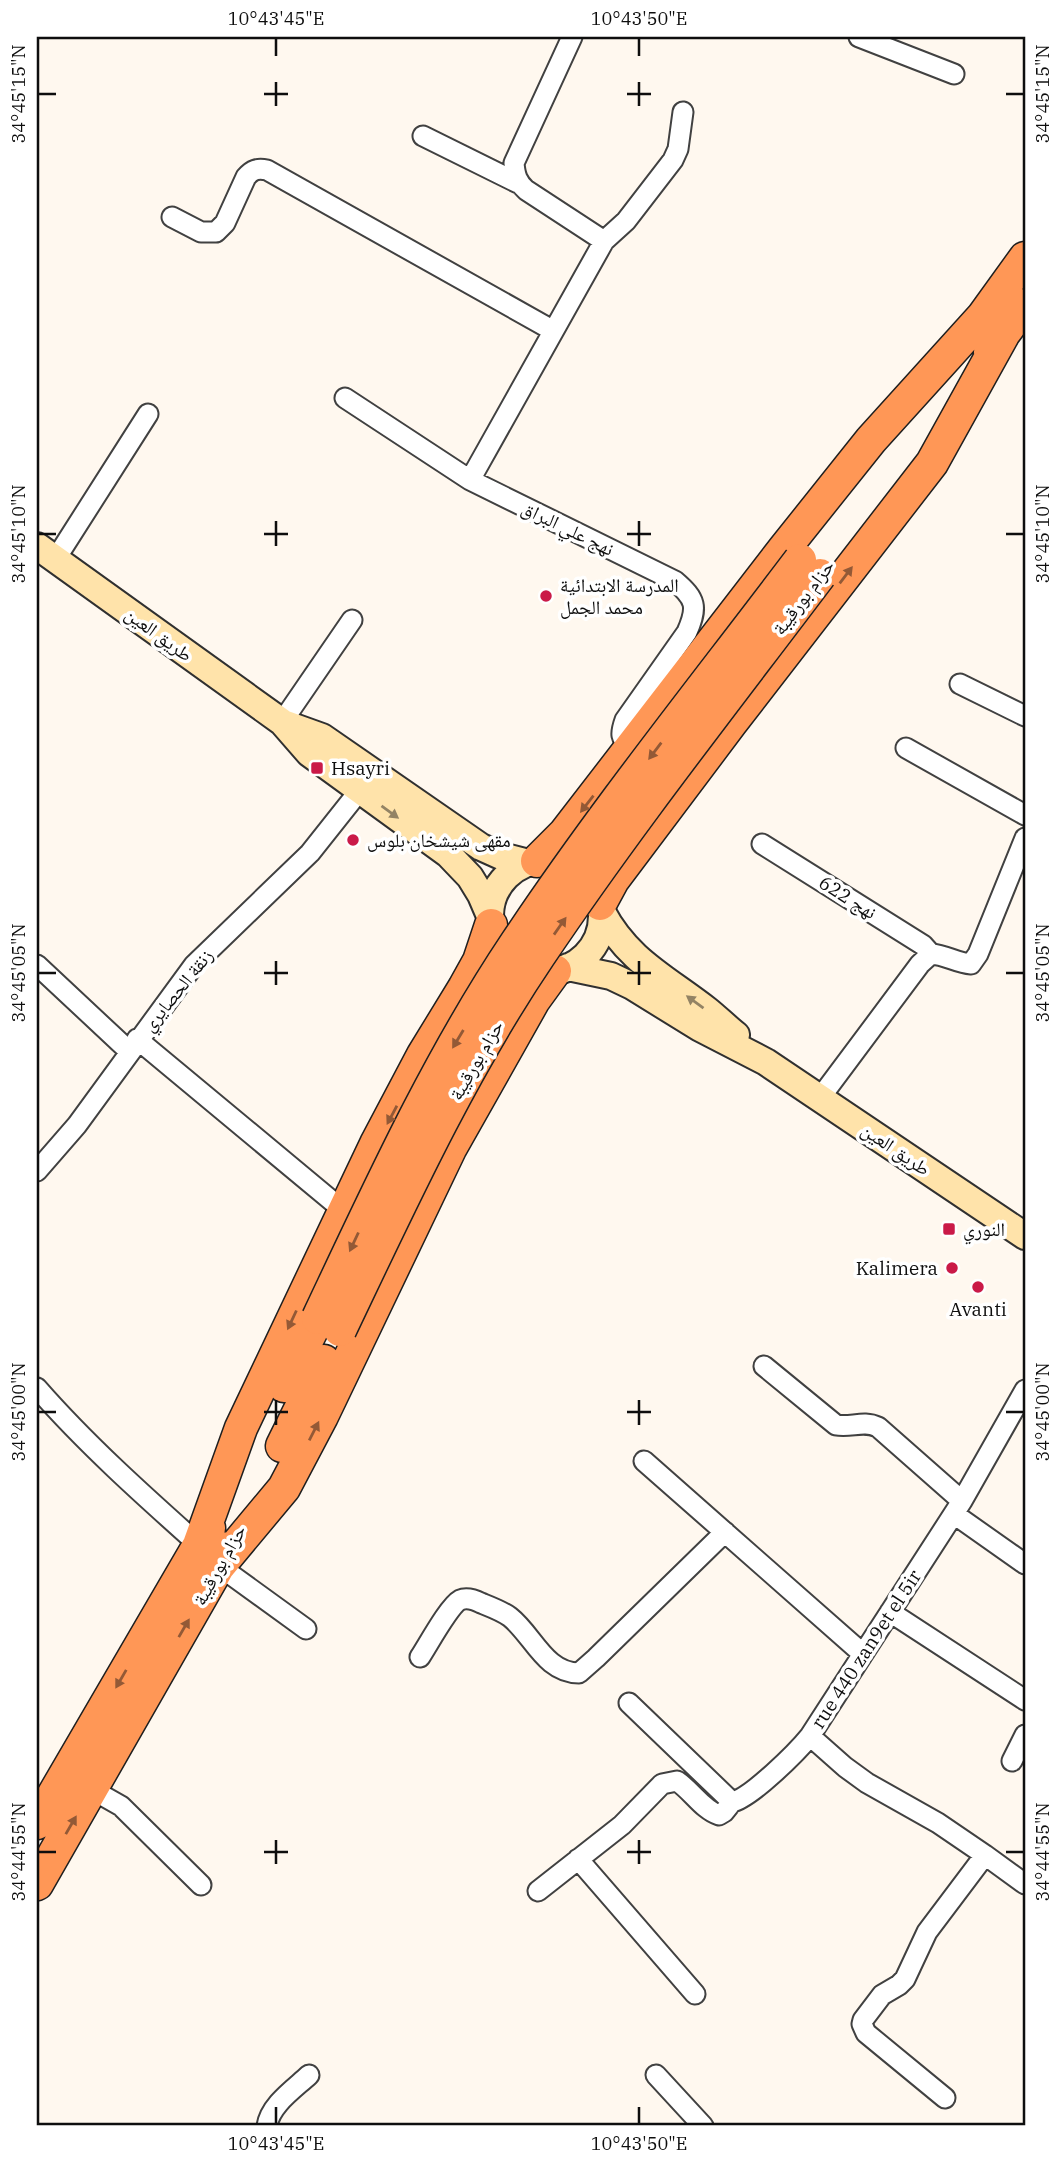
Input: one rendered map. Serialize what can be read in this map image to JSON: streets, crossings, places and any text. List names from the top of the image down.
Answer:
{
  "streets": {
    "highway": ["حزام بورقيبة"],
    "main road": ["طريق العين"],
    "street": [
      "نهج علي البراق",
      "نهج 622",
      "زنقة الحصايري",
      "rue 440 zan9et el 5ir"
    ]
  },
  "crossings": [
    ["طريق العين", "زنقة الحصايري"]
  ],
  "places": {
    "other": [
      "المدرسة الابتدائية محمد الجمل",
      "مقهى شيشخان بلوس",
      "Kalimera",
      "Avanti"
    ],
    "transit": ["Hsayri", "النوري"]
  },
  "coordinates": [
    "10°43'45\"E",
    "10°43'50\"E",
    "34°45'15\"N",
    "34°45'10\"N",
    "34°45'05\"N",
    "34°45'00\"N",
    "34°44'55\"N"
  ]
}
